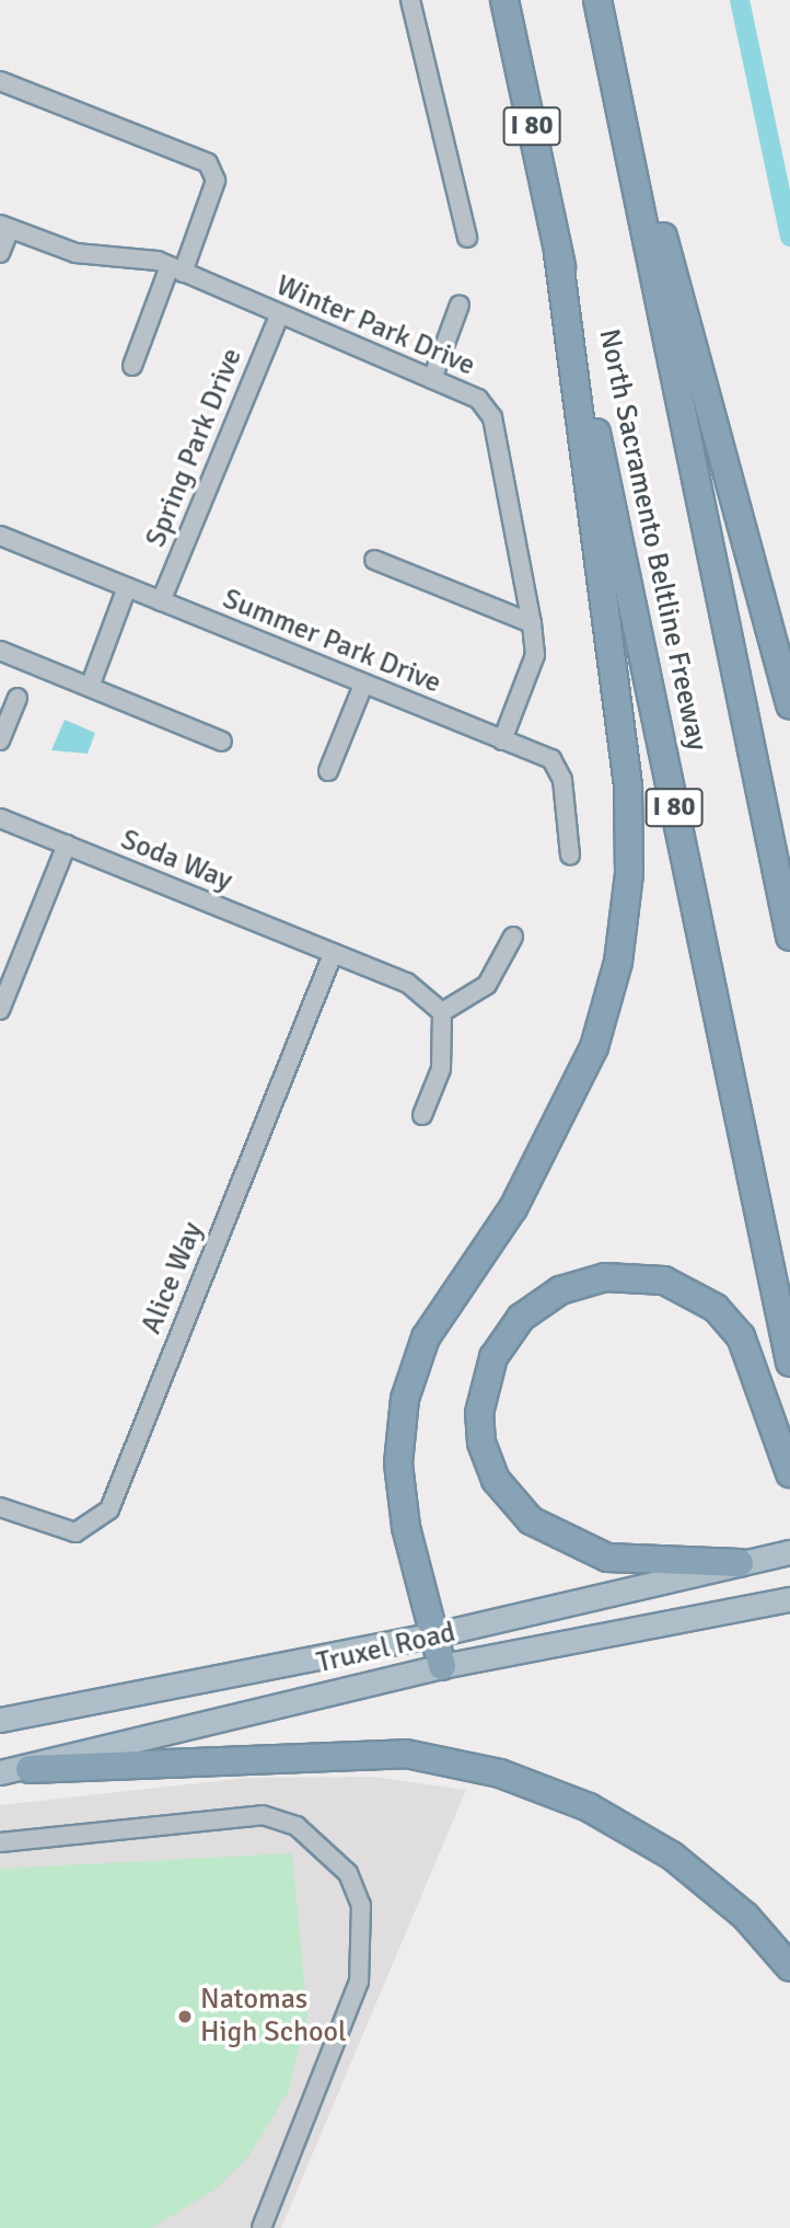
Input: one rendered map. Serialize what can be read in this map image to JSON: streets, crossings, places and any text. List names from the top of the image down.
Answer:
{
  "streets": {
    "highway": ["I 80", "North Sacramento Beltline Freeway"],
    "main road": ["Truxel Road"],
    "street": [
      "Winter Park Drive",
      "Spring Park Drive",
      "Summer Park Drive",
      "Soda Way",
      "Alice Way"
    ]
  },
  "crossings": [
    ["Winter Park Drive", "Spring Park Drive"],
    ["Winter Park Drive", "Summer Park Drive"],
    ["Spring Park Drive", "Summer Park Drive"],
    ["Soda Way", "Alice Way"]
  ],
  "places": ["Natomas High School"]
}
